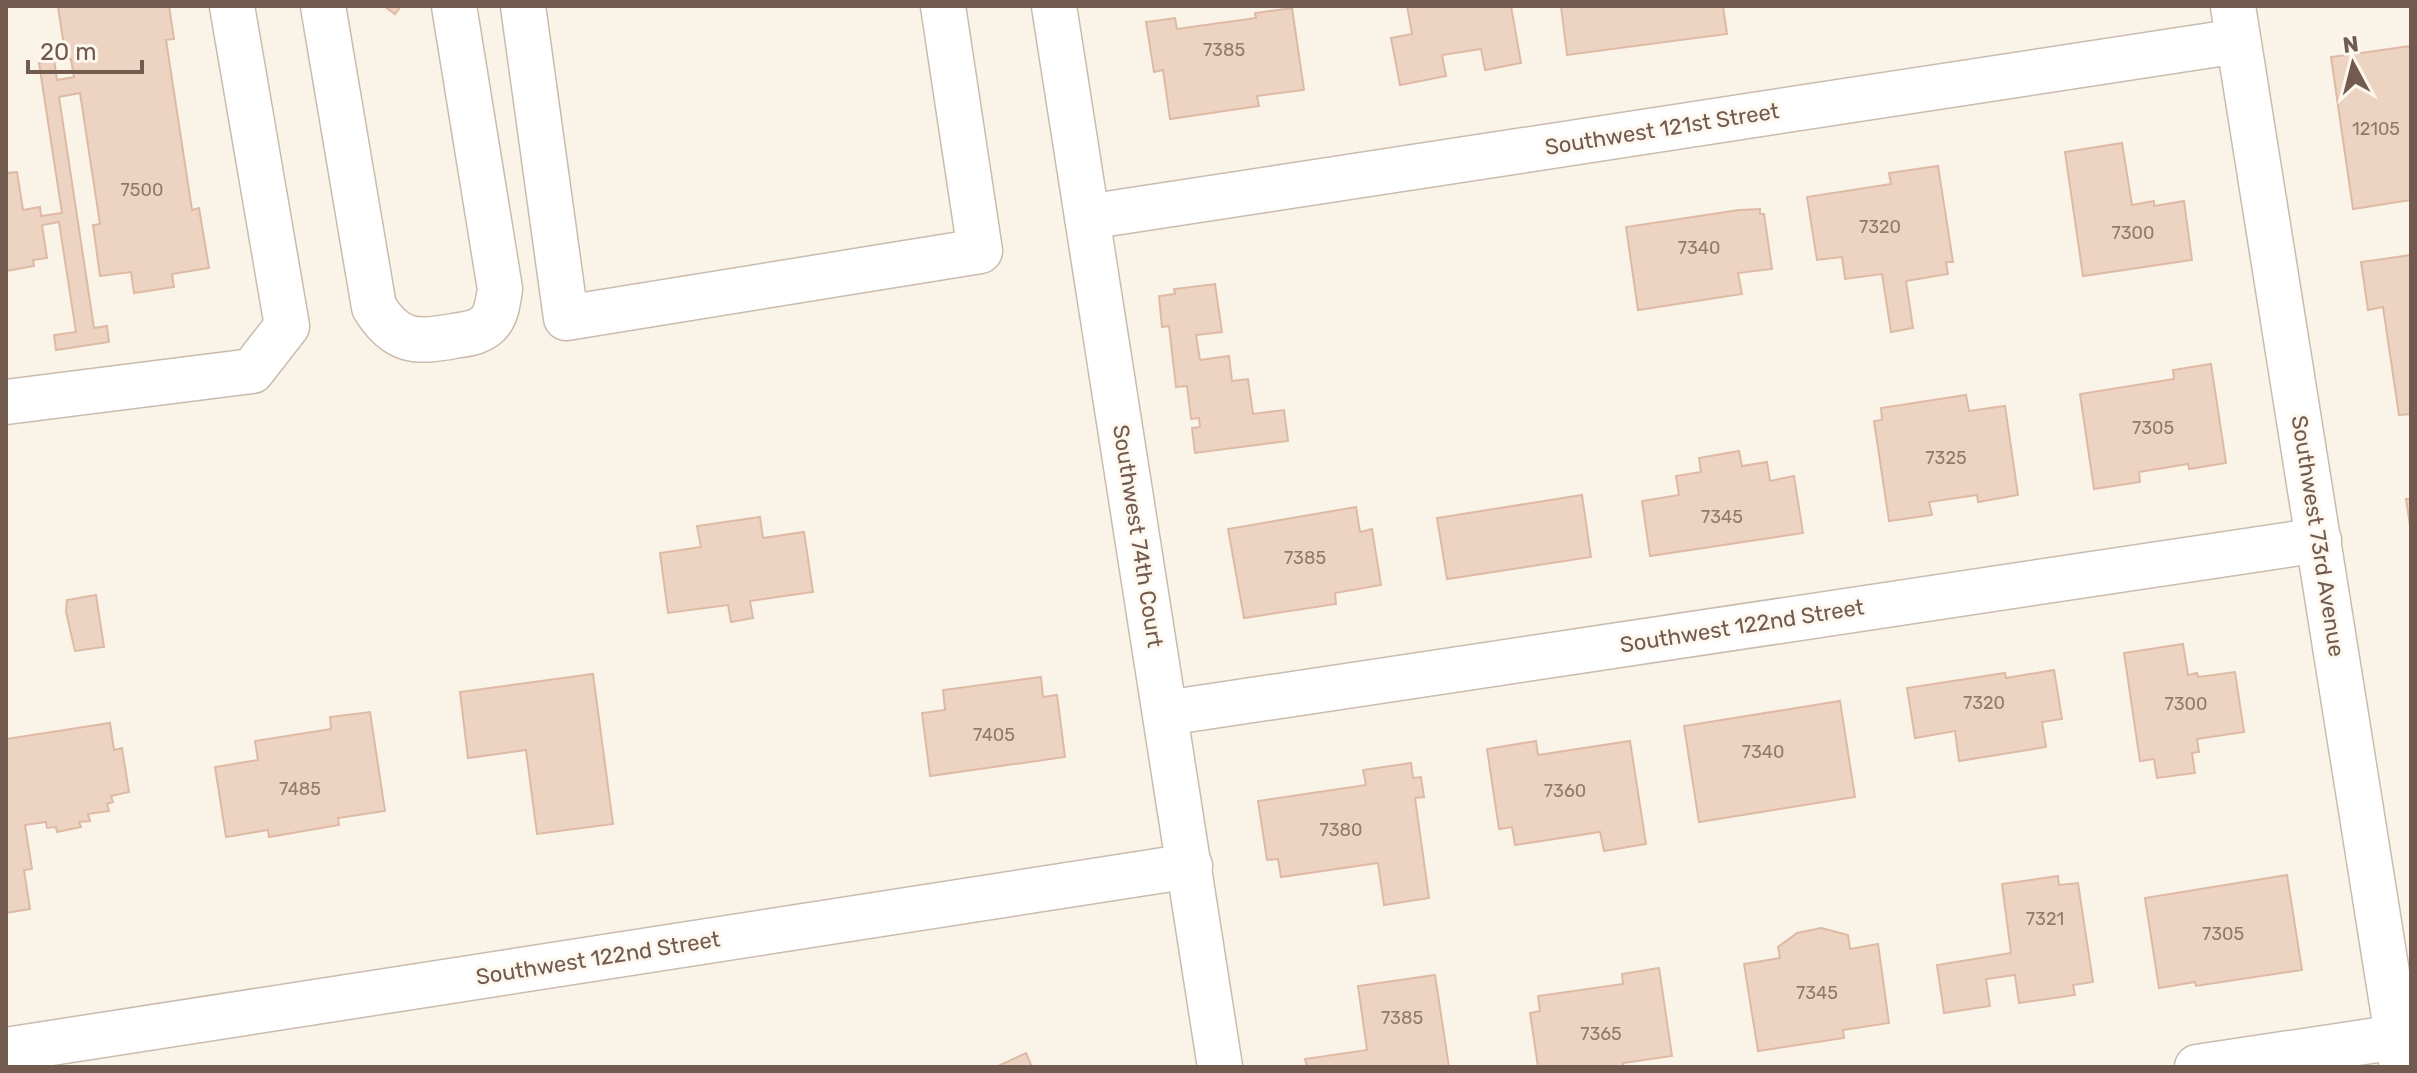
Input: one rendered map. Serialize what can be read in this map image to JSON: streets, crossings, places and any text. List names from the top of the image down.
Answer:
{
  "streets": {
    "street": [
      "Southwest 121st Street",
      "Southwest 74th Court",
      "Southwest 73rd Avenue",
      "Southwest 122nd Street"
    ]
  },
  "crossings": [
    ["Southwest 121st Street", "Southwest 74th Court"],
    ["Southwest 121st Street", "Southwest 73rd Avenue"],
    ["Southwest 74th Court", "Southwest 122nd Street"],
    ["Southwest 73rd Avenue", "Southwest 122nd Street"]
  ],
  "house_numbers": [
    "7385",
    "12105",
    "7500",
    "7320",
    "7300",
    "7340",
    "7305",
    "7325",
    "7345",
    "7385",
    "7320",
    "7300",
    "7405",
    "7340",
    "7485",
    "7360",
    "7380",
    "7321",
    "7305",
    "7345",
    "7385",
    "7365"
  ],
  "scale_bar": "20 m",
  "north": "top"
}
